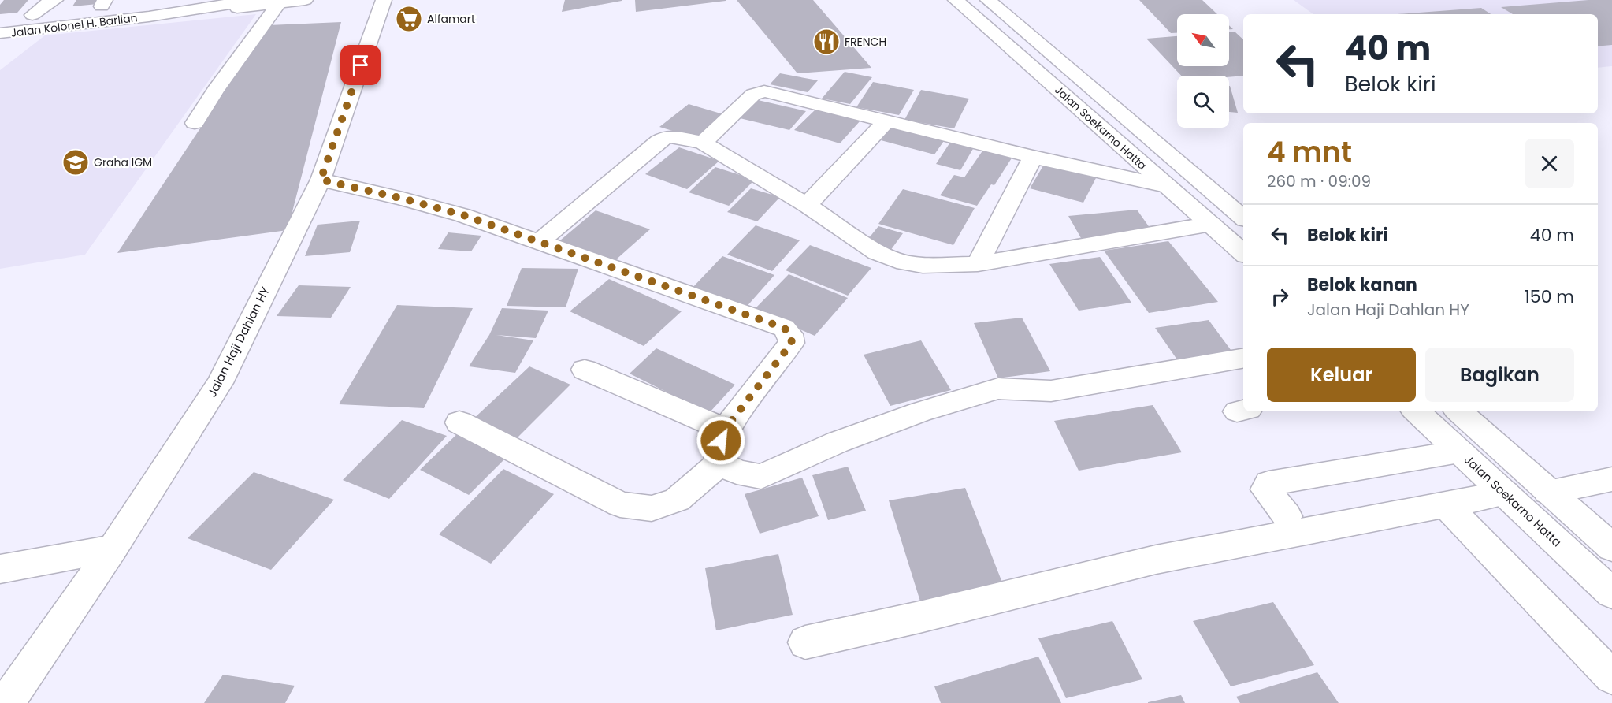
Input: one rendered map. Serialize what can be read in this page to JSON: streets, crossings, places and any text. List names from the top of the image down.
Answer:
{
  "streets": {
    "main road": ["Jalan Kolonel H. Barlian", "Jalan Soekarno Hatta", "Jalan Haji Dahlan HY"]
  },
  "places": {
    "supermarket": ["Alfamart"],
    "restaurant": ["FRENCH"],
    "school or university": ["Graha IGM"]
  },
  "north": "top left",
  "page": {
    "turn": ["40 m", "Belok kiri"],
    "heading": ["4 mnt", "260 m · 09:09"],
    "list": [
      {
        "name": "Belok kiri",
        "value": "40 m"
      },
      {
        "name": "Belok kanan",
        "note": "Jalan Haji Dahlan HY",
        "value": "150 m"
      }
    ],
    "buttons": ["Keluar", "Bagikan"]
  }
}
